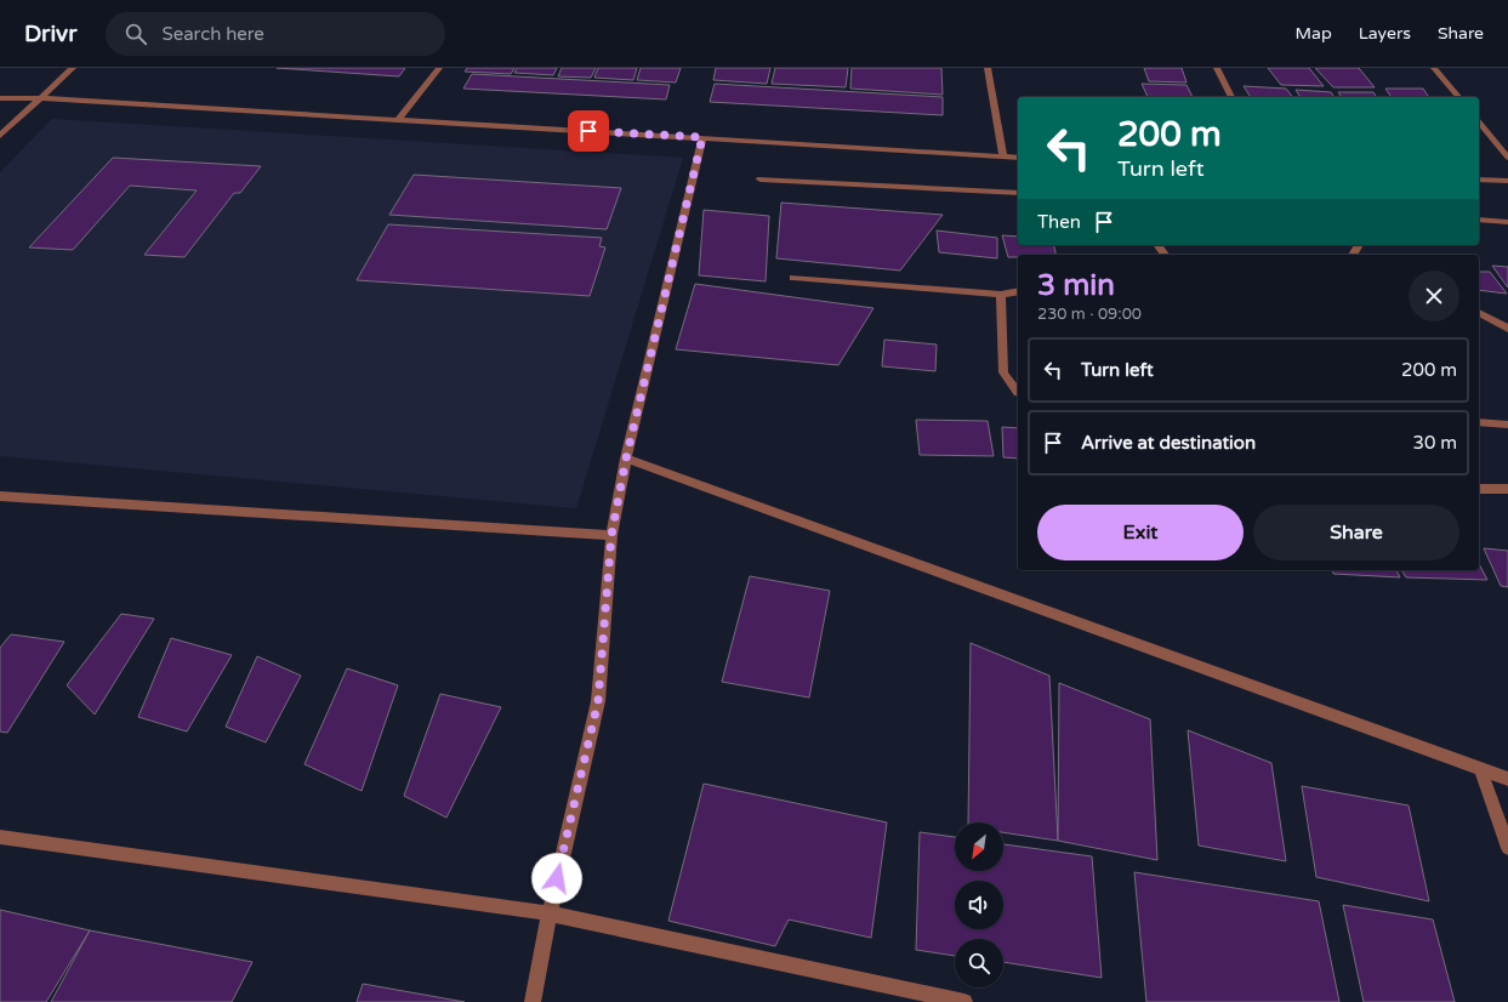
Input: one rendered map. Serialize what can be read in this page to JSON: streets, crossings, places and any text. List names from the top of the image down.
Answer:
{
  "north": "bottom left",
  "page": {
    "header": "Drivr",
    "search": "Search here",
    "nav": ["Map", "Layers", "Share"],
    "turn": ["200 m", "Turn left"],
    "then": "Then",
    "heading": ["3 min", "230 m · 09:00"],
    "list": [
      {
        "name": "Turn left",
        "value": "200 m"
      },
      {
        "name": "Arrive at destination",
        "value": "30 m"
      }
    ],
    "buttons": ["Exit", "Share"]
  }
}
